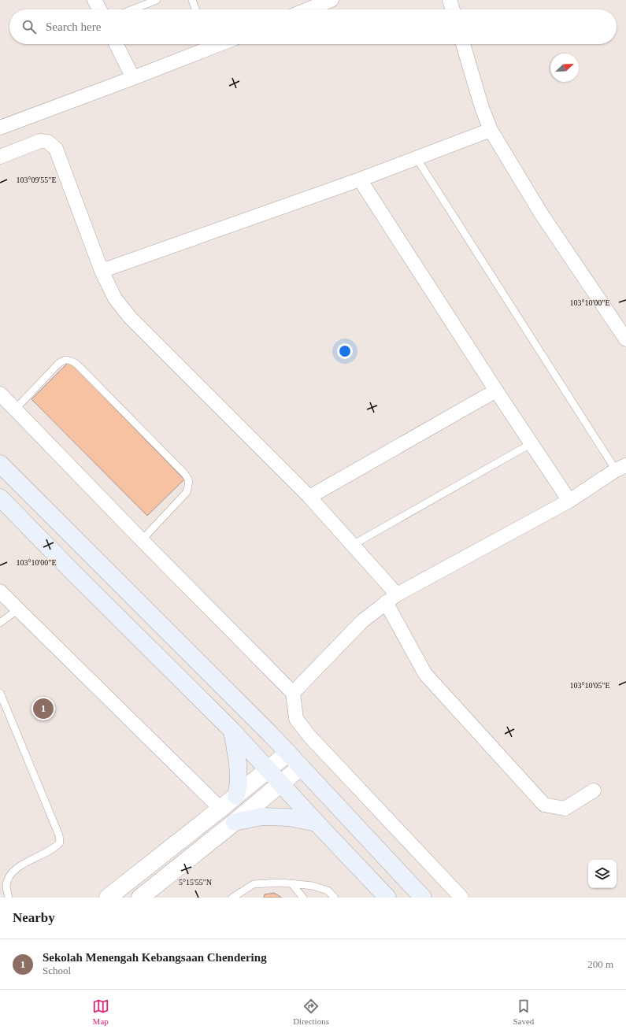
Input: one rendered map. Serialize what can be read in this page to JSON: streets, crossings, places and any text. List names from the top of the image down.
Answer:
{
  "north": "top right",
  "page": {
    "search": "Search here",
    "pins": "1",
    "heading": "Nearby",
    "list": [
      {
        "mark": "1",
        "name": "Sekolah Menengah Kebangsaan Chendering",
        "note": "School",
        "value": "200 m"
      }
    ],
    "nav": ["Map", "Directions", "Saved"]
  },
  "coordinates": [
    "103°09'55\"E",
    "103°10'00\"E",
    "103°10'05\"E",
    "5°15'55\"N"
  ]
}
